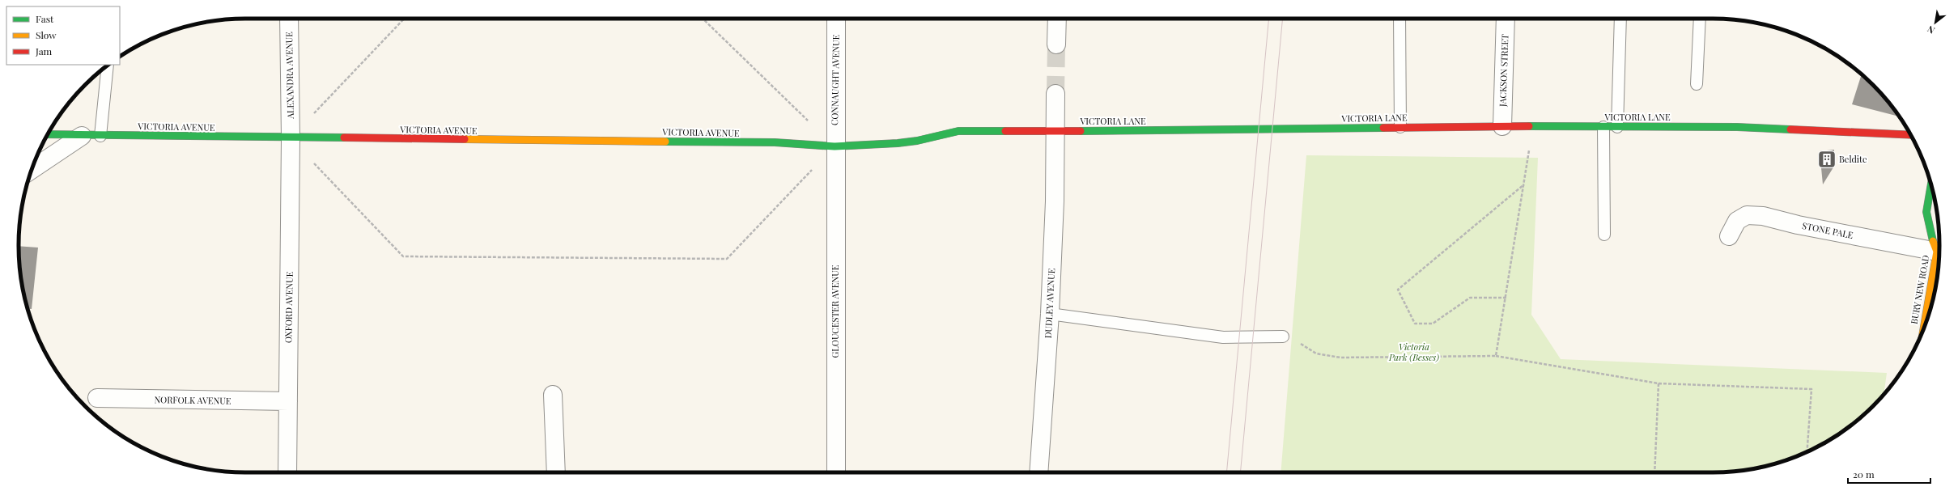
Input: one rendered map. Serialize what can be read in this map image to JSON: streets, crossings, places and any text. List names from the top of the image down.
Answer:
{
  "streets": {
    "main road": ["VICTORIA LANE", "VICTORIA AVENUE", "BURY NEW ROAD"],
    "street": [
      "JACKSON STREET",
      "ALEXANDRA AVENUE",
      "CONNAUGHT AVENUE",
      "STONE PALE",
      "DUDLEY AVENUE",
      "OXFORD AVENUE",
      "GLOUCESTER AVENUE",
      "NORFOLK AVENUE"
    ]
  },
  "crossings": [
    ["JACKSON STREET", "VICTORIA LANE"],
    ["ALEXANDRA AVENUE", "VICTORIA AVENUE"],
    ["ALEXANDRA AVENUE", "OXFORD AVENUE"],
    ["CONNAUGHT AVENUE", "VICTORIA LANE"],
    ["CONNAUGHT AVENUE", "VICTORIA AVENUE"],
    ["CONNAUGHT AVENUE", "GLOUCESTER AVENUE"],
    ["VICTORIA LANE", "VICTORIA AVENUE"],
    ["VICTORIA LANE", "DUDLEY AVENUE"],
    ["VICTORIA LANE", "GLOUCESTER AVENUE"],
    ["VICTORIA AVENUE", "OXFORD AVENUE"],
    ["VICTORIA AVENUE", "GLOUCESTER AVENUE"],
    ["OXFORD AVENUE", "NORFOLK AVENUE"]
  ],
  "parks": ["Victoria Park (Besses)"],
  "places": {
    "building": ["Beldite"]
  },
  "legend": ["Fast", "Slow", "Jam"],
  "scale_bar": "20 m",
  "north": "bottom left"
}
